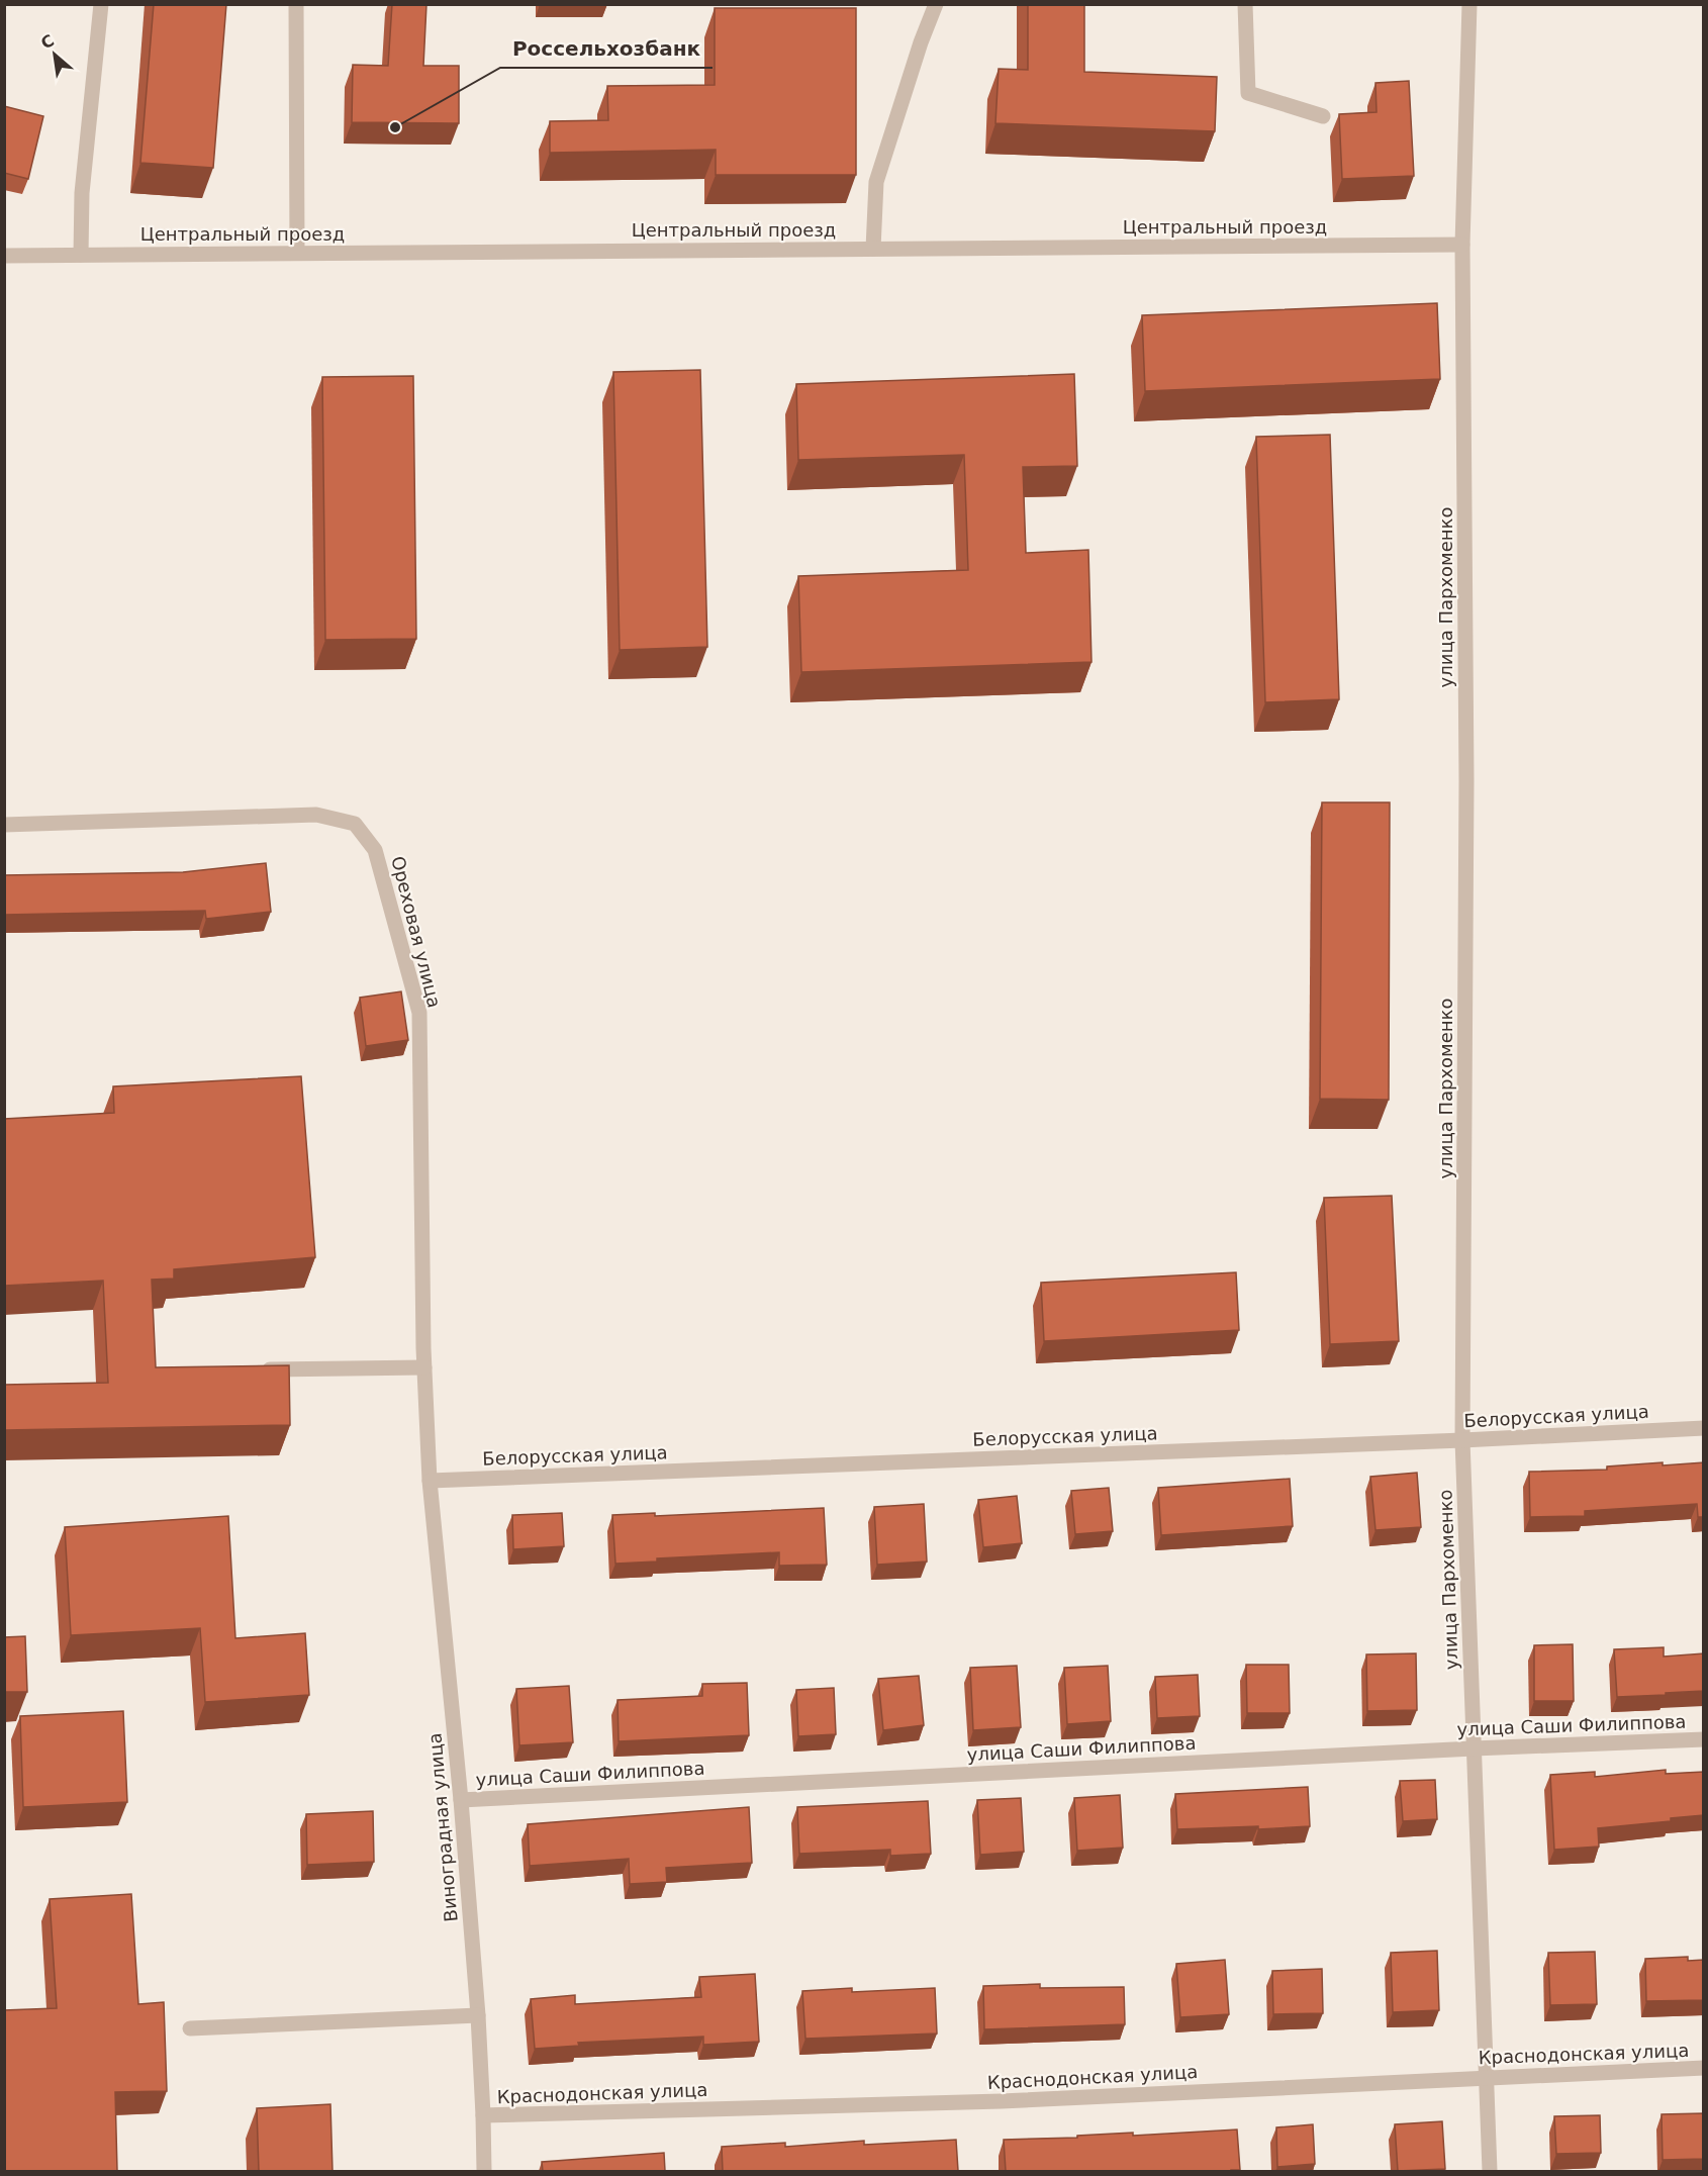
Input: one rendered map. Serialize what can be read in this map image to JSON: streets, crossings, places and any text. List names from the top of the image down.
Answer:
{
  "streets": {
    "street": [
      "Центральный проезд",
      "улица Пархоменко",
      "Ореховая улица",
      "Белорусская улица",
      "улица Саши Филиппова",
      "Виноградная улица",
      "Краснодонская улица"
    ]
  },
  "crossings": [
    ["Центральный проезд", "улица Пархоменко"],
    ["улица Пархоменко", "Белорусская улица"],
    ["улица Пархоменко", "улица Саши Филиппова"],
    ["улица Пархоменко", "Краснодонская улица"],
    ["Ореховая улица", "Белорусская улица"],
    ["Ореховая улица", "Виноградная улица"],
    ["Белорусская улица", "Виноградная улица"],
    ["улица Саши Филиппова", "Виноградная улица"],
    ["Виноградная улица", "Краснодонская улица"]
  ],
  "places": ["Россельхозбанк"],
  "north": "top left"
}
